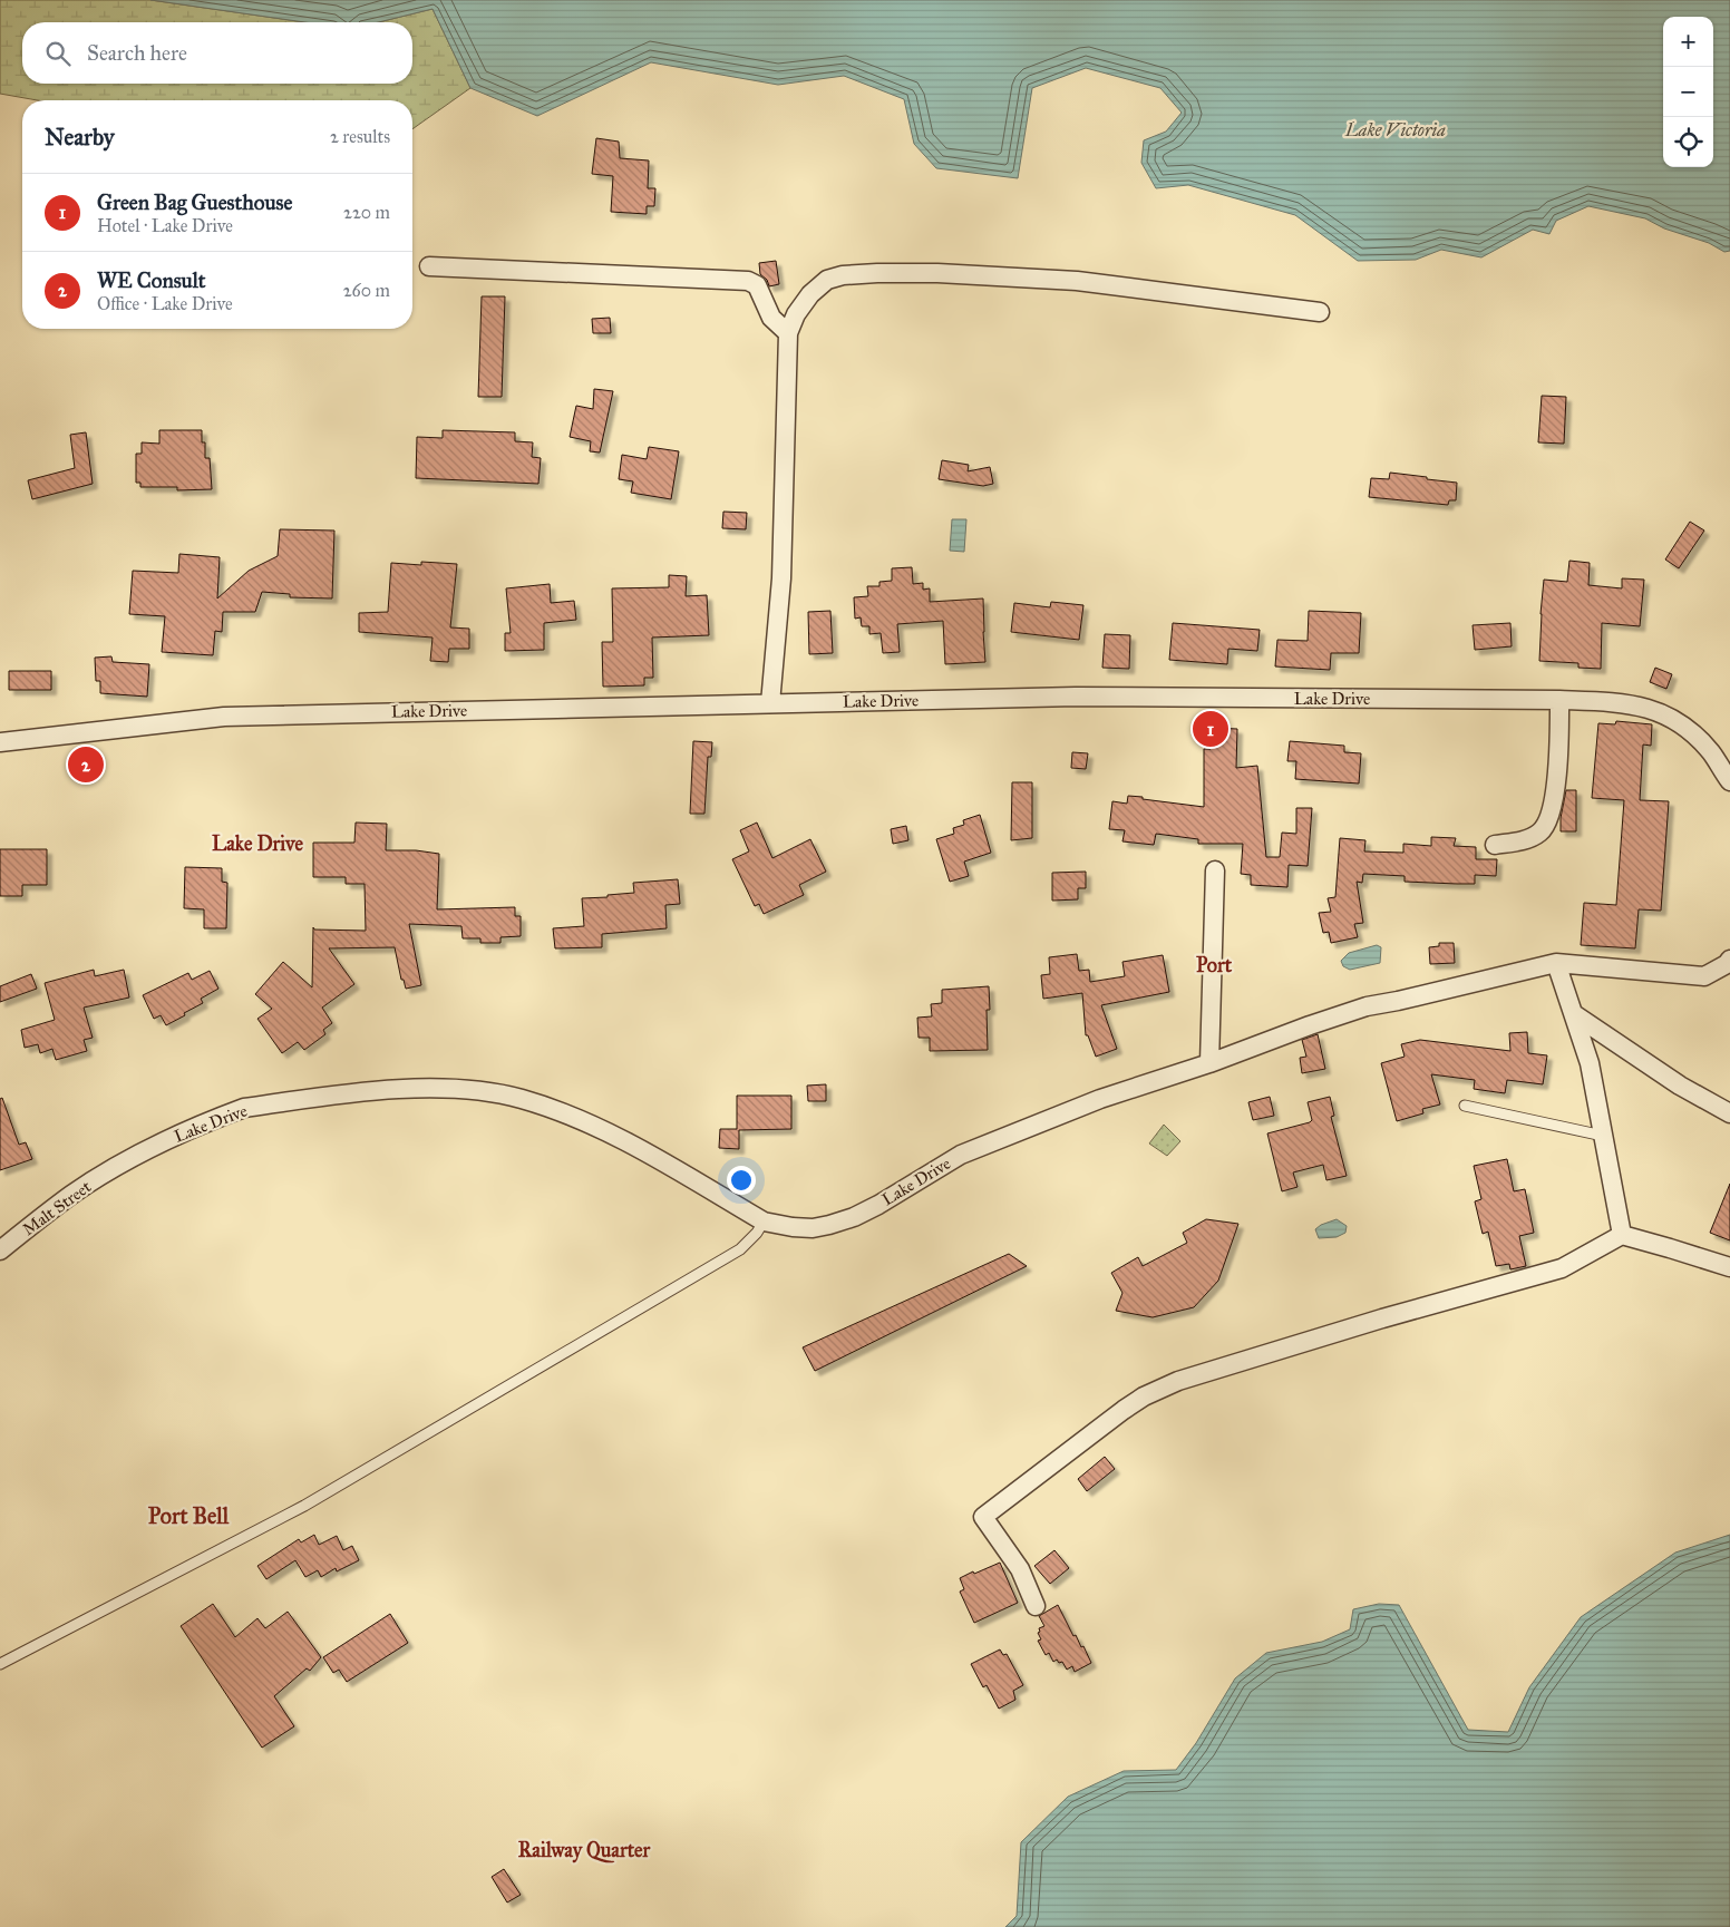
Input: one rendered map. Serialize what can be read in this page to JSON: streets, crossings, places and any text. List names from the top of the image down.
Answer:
{
  "streets": {
    "street": ["Lake Drive", "Malt Street"]
  },
  "crossings": [
    ["Lake Drive", "Malt Street"]
  ],
  "districts": [
    "Lake Drive",
    "Port",
    "Port Bell",
    "Railway Quarter"
  ],
  "water": ["Lake Victoria"],
  "page": {
    "map_buttons": ["+", "−"],
    "search": "Search here",
    "heading": ["Nearby", "2 results"],
    "list": [
      {
        "mark": "1",
        "name": "Green Bag Guesthouse",
        "note": "Hotel · Lake Drive",
        "value": "220 m"
      },
      {
        "mark": "2",
        "name": "WE Consult",
        "note": "Office · Lake Drive",
        "value": "260 m"
      }
    ],
    "pins": ["1", "2"]
  }
}
